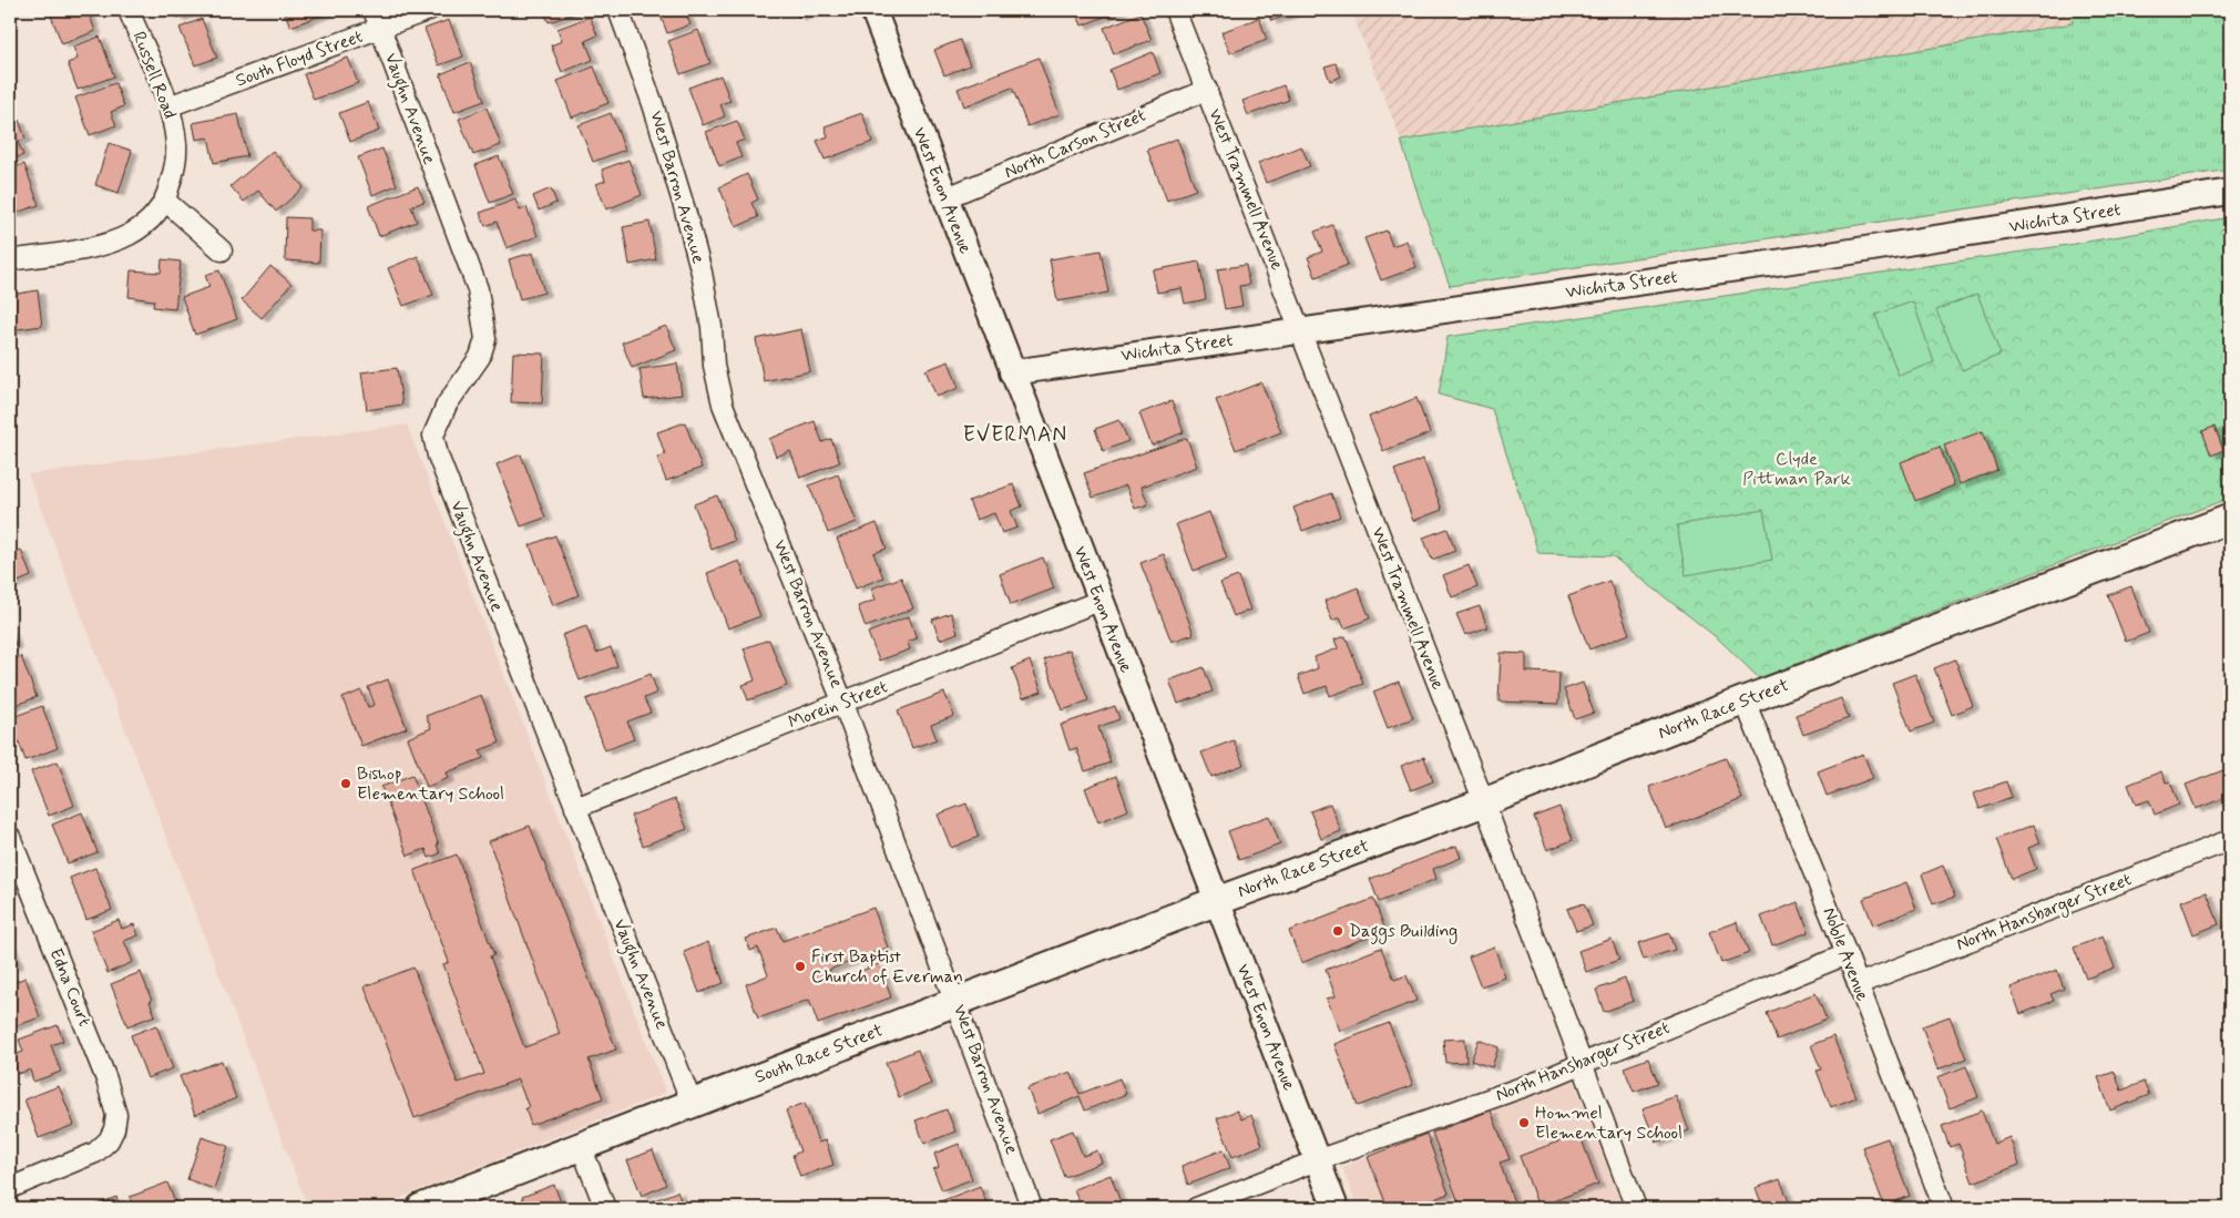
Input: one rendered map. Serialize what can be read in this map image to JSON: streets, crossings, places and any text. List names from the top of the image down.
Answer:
{
  "streets": {
    "main road": ["North Race Street", "South Race Street"],
    "street": [
      "South Floyd Street",
      "Russell Road",
      "Vaughn Avenue",
      "North Carson Street",
      "West Barron Avenue",
      "West Trammell Avenue",
      "West Enon Avenue",
      "Wichita Street",
      "Morein Street",
      "North Hansbarger Street",
      "Noble Avenue",
      "Edna Court"
    ]
  },
  "crossings": [
    ["South Floyd Street", "Russell Road"],
    ["South Floyd Street", "Vaughn Avenue"],
    ["Vaughn Avenue", "Morein Street"],
    ["Vaughn Avenue", "South Race Street"],
    ["North Carson Street", "West Trammell Avenue"],
    ["North Carson Street", "West Enon Avenue"],
    ["West Barron Avenue", "Morein Street"],
    ["West Barron Avenue", "South Race Street"],
    ["West Trammell Avenue", "Wichita Street"],
    ["West Trammell Avenue", "North Race Street"],
    ["West Trammell Avenue", "North Hansbarger Street"],
    ["West Enon Avenue", "Wichita Street"],
    ["West Enon Avenue", "Morein Street"],
    ["West Enon Avenue", "North Race Street"],
    ["West Enon Avenue", "North Hansbarger Street"],
    ["West Enon Avenue", "South Race Street"],
    ["North Race Street", "Noble Avenue"],
    ["North Race Street", "South Race Street"],
    ["North Hansbarger Street", "Noble Avenue"]
  ],
  "districts": ["EVERMAN"],
  "parks": ["Clyde Pittman Park"],
  "places": [
    "Bishop Elementary School",
    "Daggs Building",
    "First Baptist Church of Everman",
    "Hommel Elementary School"
  ]
}
